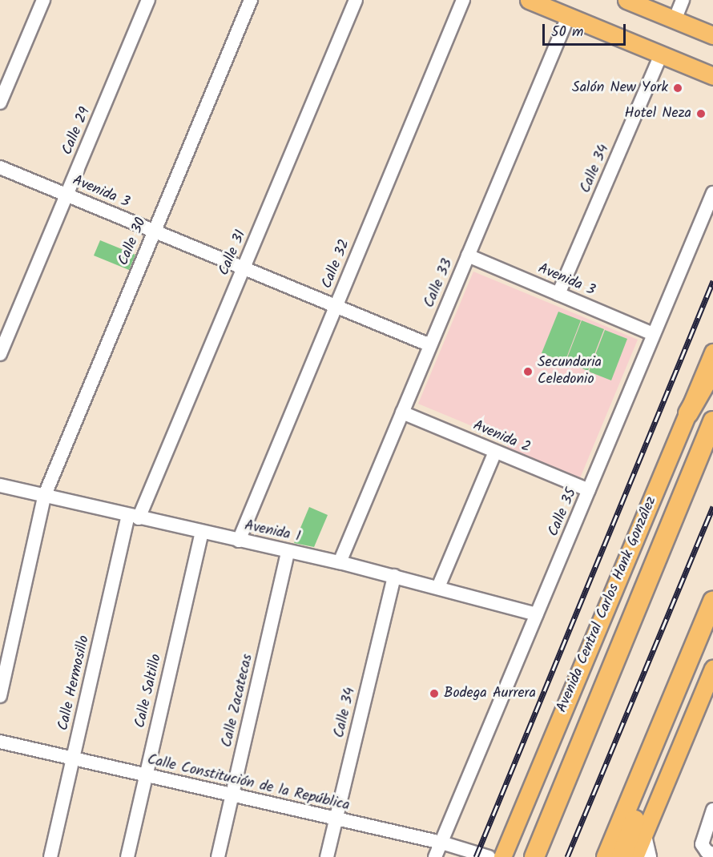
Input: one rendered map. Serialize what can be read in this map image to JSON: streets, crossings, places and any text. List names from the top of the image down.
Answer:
{
  "streets": {
    "highway": ["Avenida Central Carlos Hank González"],
    "street": [
      "Calle 29",
      "Calle 34",
      "Avenida 3",
      "Calle 30",
      "Calle 31",
      "Calle 32",
      "Calle 33",
      "Avenida 2",
      "Calle 35",
      "Avenida 1",
      "Calle Hermosillo",
      "Calle Saltillo",
      "Calle Zacatecas",
      "Calle Constitución de la República"
    ]
  },
  "crossings": [
    ["Calle 29", "Avenida 3"],
    ["Calle 34", "Avenida 3"],
    ["Calle 34", "Avenida 1"],
    ["Calle 34", "Calle Constitución de la República"],
    ["Avenida 3", "Calle 30"],
    ["Avenida 3", "Calle 31"],
    ["Avenida 3", "Calle 32"],
    ["Avenida 3", "Calle 33"],
    ["Avenida 3", "Calle 35"],
    ["Calle 30", "Avenida 1"],
    ["Calle 31", "Avenida 1"],
    ["Calle 31", "Calle Hermosillo"],
    ["Calle 32", "Avenida 1"],
    ["Calle 33", "Avenida 2"],
    ["Calle 33", "Avenida 1"],
    ["Avenida 2", "Calle 35"],
    ["Calle 35", "Avenida 1"],
    ["Calle 35", "Calle Constitución de la República"],
    ["Avenida 1", "Calle Hermosillo"],
    ["Avenida 1", "Calle Saltillo"],
    ["Avenida 1", "Calle Zacatecas"],
    ["Calle Hermosillo", "Calle Constitución de la República"],
    ["Calle Saltillo", "Calle Constitución de la República"],
    ["Calle Zacatecas", "Calle Constitución de la República"]
  ],
  "places": [
    "Salón New York",
    "Hotel Neza",
    "Secundaria Celedonio",
    "Bodega Aurrera"
  ],
  "scale_bar": "50 m"
}
